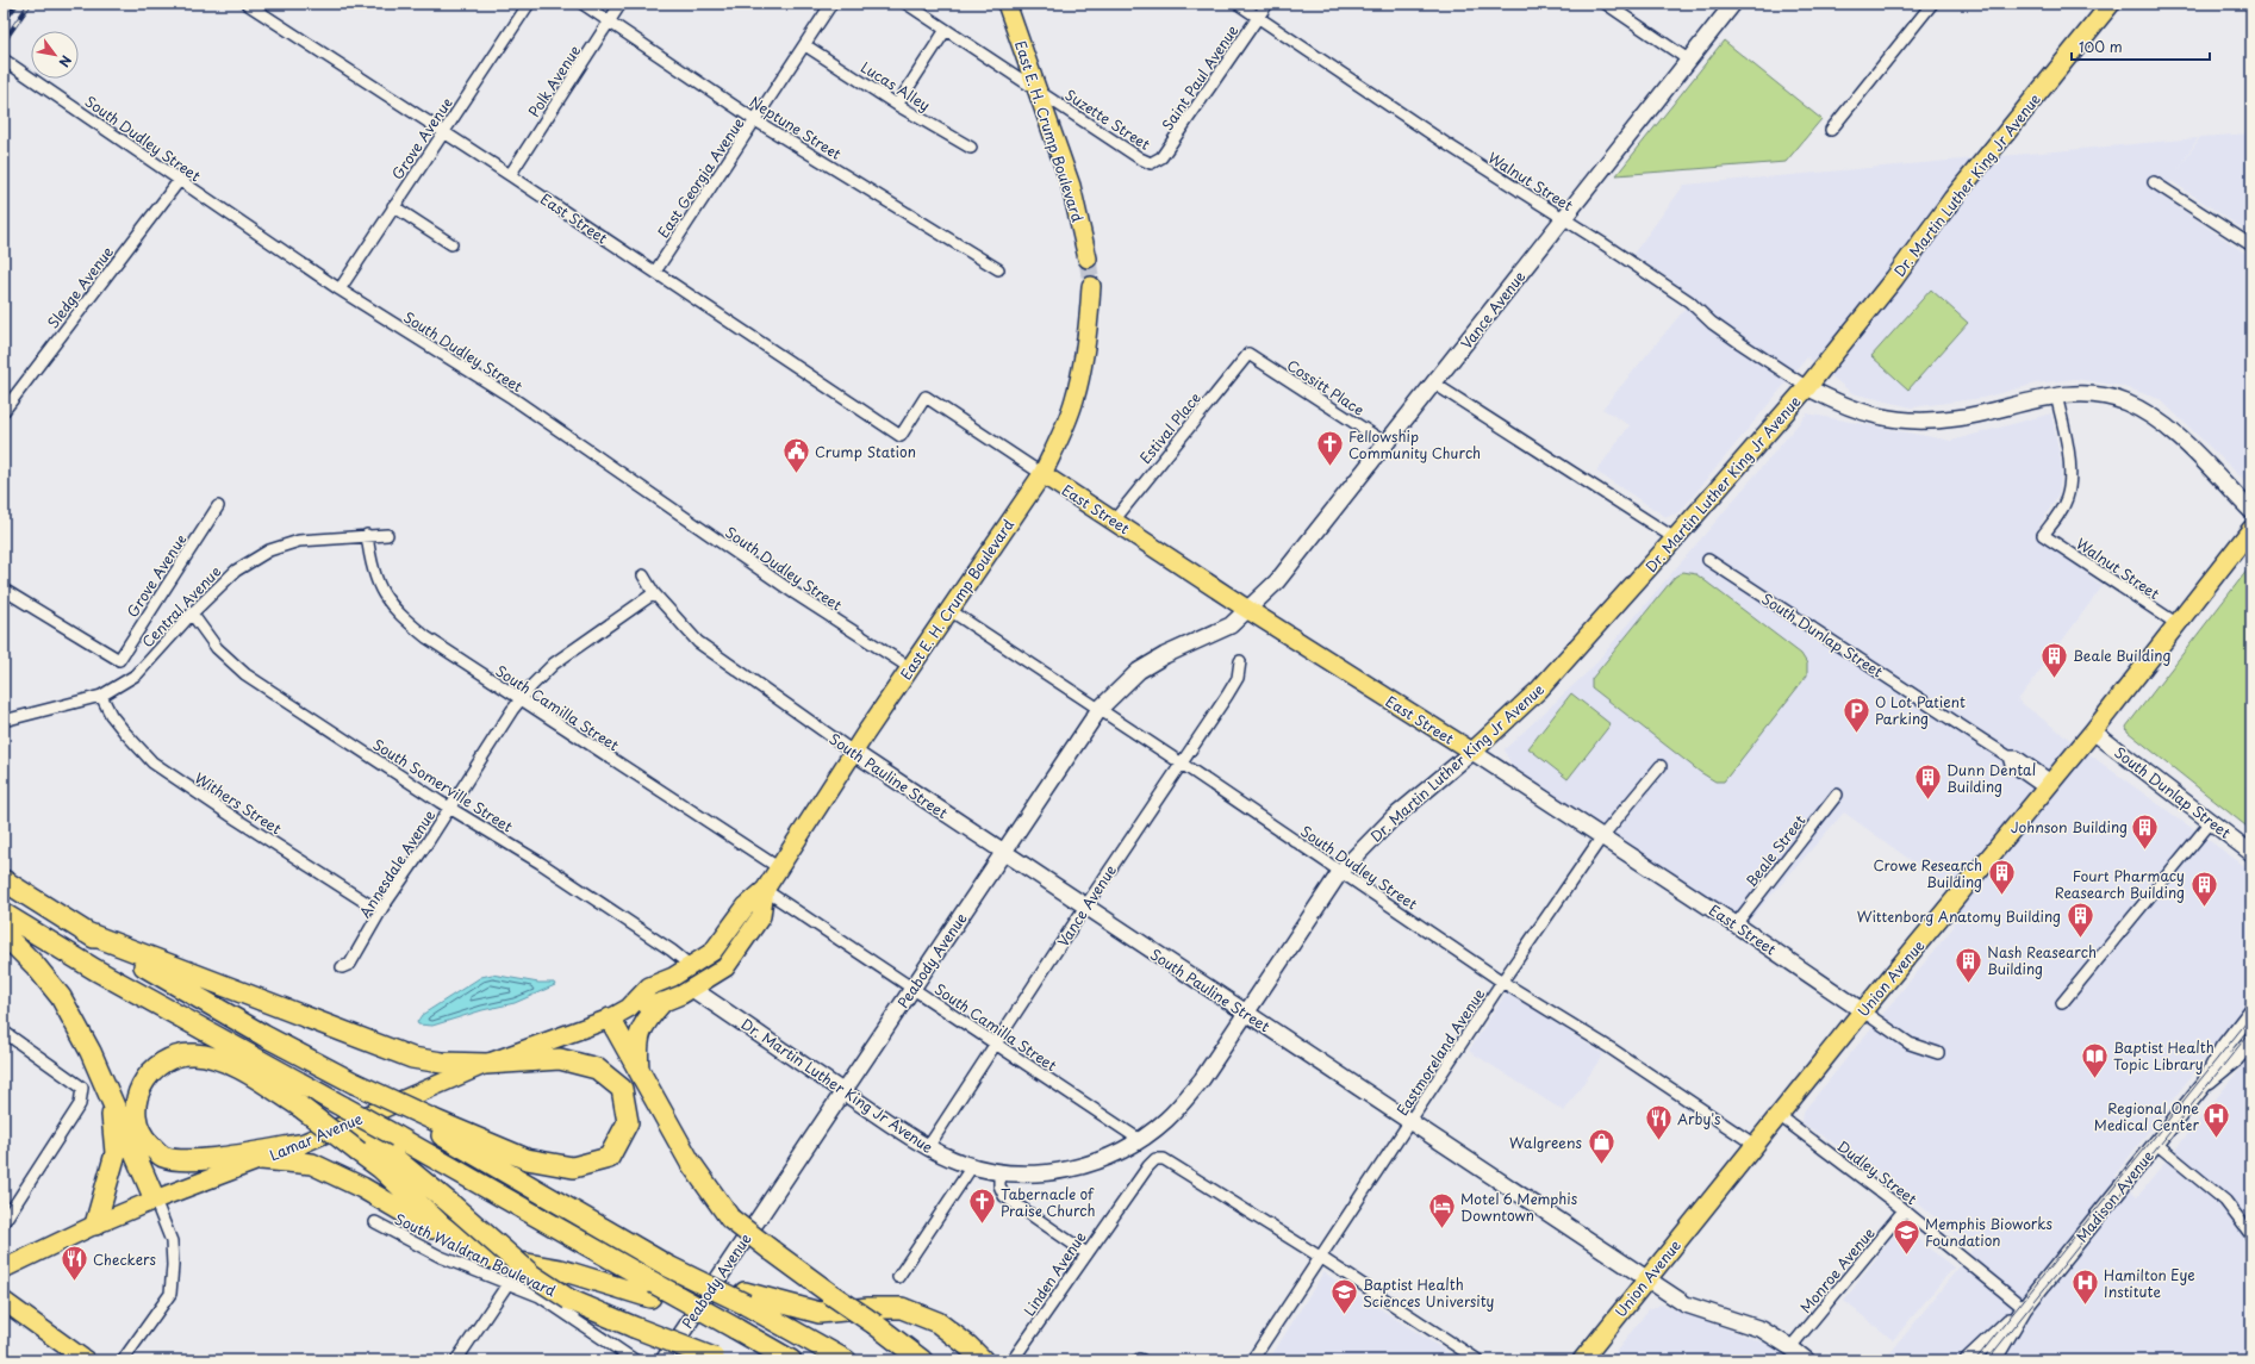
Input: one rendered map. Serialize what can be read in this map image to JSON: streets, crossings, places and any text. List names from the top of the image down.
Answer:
{
  "streets": {
    "main road": [
      "East E. H. Crump Boulevard",
      "Dr. Martin Luther King Jr Avenue",
      "East Street",
      "Union Avenue",
      "Lamar Avenue"
    ],
    "street": [
      "Saint Paul Avenue",
      "Polk Avenue",
      "Lucas Alley",
      "Suzette Street",
      "Neptune Street",
      "South Dudley Street",
      "Grove Avenue",
      "East Georgia Avenue",
      "Walnut Street",
      "Sledge Avenue",
      "Vance Avenue",
      "Cossitt Place",
      "Estival Place",
      "Central Avenue",
      "South Dunlap Street",
      "South Camilla Street",
      "South Pauline Street",
      "South Somerville Street",
      "Withers Street",
      "Beale Street",
      "Annesdale Avenue",
      "Peabody Avenue",
      "Eastmoreland Avenue",
      "Dudley Street",
      "Madison Avenue",
      "South Waldran Boulevard",
      "Monroe Avenue",
      "Linden Avenue"
    ]
  },
  "crossings": [
    ["Saint Paul Avenue", "Suzette Street"],
    ["Saint Paul Avenue", "Walnut Street"],
    ["Polk Avenue", "Neptune Street"],
    ["Polk Avenue", "East Street"],
    ["Lucas Alley", "East Georgia Avenue"],
    ["Suzette Street", "East E. H. Crump Boulevard"],
    ["Neptune Street", "East Georgia Avenue"],
    ["East E. H. Crump Boulevard", "South Dudley Street"],
    ["East E. H. Crump Boulevard", "Dr. Martin Luther King Jr Avenue"],
    ["East E. H. Crump Boulevard", "East Street"],
    ["East E. H. Crump Boulevard", "South Camilla Street"],
    ["East E. H. Crump Boulevard", "South Pauline Street"],
    ["East E. H. Crump Boulevard", "South Somerville Street"],
    ["East E. H. Crump Boulevard", "Lamar Avenue"],
    ["South Dudley Street", "Grove Avenue"],
    ["South Dudley Street", "Dr. Martin Luther King Jr Avenue"],
    ["South Dudley Street", "Sledge Avenue"],
    ["South Dudley Street", "Vance Avenue"],
    ["South Dudley Street", "Peabody Avenue"],
    ["South Dudley Street", "Union Avenue"],
    ["South Dudley Street", "Eastmoreland Avenue"],
    ["Grove Avenue", "East Street"],
    ["East Georgia Avenue", "East Street"],
    ["Walnut Street", "Dr. Martin Luther King Jr Avenue"],
    ["Walnut Street", "Vance Avenue"],
    ["Walnut Street", "Union Avenue"],
    ["Dr. Martin Luther King Jr Avenue", "East Street"],
    ["Dr. Martin Luther King Jr Avenue", "Vance Avenue"],
    ["Dr. Martin Luther King Jr Avenue", "South Camilla Street"],
    ["Dr. Martin Luther King Jr Avenue", "South Pauline Street"],
    ["Dr. Martin Luther King Jr Avenue", "Peabody Avenue"],
    ["East Street", "Vance Avenue"],
    ["East Street", "Estival Place"],
    ["East Street", "Beale Street"],
    ["East Street", "Peabody Avenue"],
    ["East Street", "Union Avenue"],
    ["East Street", "Eastmoreland Avenue"],
    ["Vance Avenue", "Cossitt Place"],
    ["Vance Avenue", "South Camilla Street"],
    ["Vance Avenue", "South Pauline Street"],
    ["Vance Avenue", "Peabody Avenue"],
    ["Cossitt Place", "Estival Place"],
    ["Central Avenue", "South Camilla Street"],
    ["Central Avenue", "South Somerville Street"],
    ["Central Avenue", "Withers Street"],
    ["South Dunlap Street", "Union Avenue"],
    ["South Camilla Street", "Annesdale Avenue"],
    ["South Camilla Street", "Peabody Avenue"],
    ["South Pauline Street", "Annesdale Avenue"],
    ["South Pauline Street", "Peabody Avenue"],
    ["South Pauline Street", "Union Avenue"],
    ["South Pauline Street", "Eastmoreland Avenue"],
    ["South Pauline Street", "Monroe Avenue"],
    ["South Somerville Street", "Annesdale Avenue"],
    ["Withers Street", "Annesdale Avenue"],
    ["Union Avenue", "Dudley Street"],
    ["Eastmoreland Avenue", "Linden Avenue"],
    ["Dudley Street", "Madison Avenue"],
    ["Dudley Street", "Monroe Avenue"]
  ],
  "places": {
    "church": ["Fellowship Community Church", "Tabernacle of Praise Church"],
    "public building": ["Crump Station"],
    "building": [
      "Beale Building",
      "Dunn Dental Building",
      "Johnson Building",
      "Crowe Research Building",
      "Fourt Pharmacy Reasearch Building",
      "Wittenborg Anatomy Building",
      "Nash Reasearch Building"
    ],
    "parking": ["O Lot Patient Parking"],
    "library": ["Baptist Health Topic Library"],
    "hospital": ["Regional One Medical Center", "Hamilton Eye Institute"],
    "restaurant": ["Arby's", "Checkers"],
    "shop": ["Walgreens"],
    "hotel": ["Motel 6 Memphis Downtown"],
    "school or university": ["Memphis Bioworks Foundation", "Baptist Health Sciences University"]
  },
  "scale_bar": "100 m",
  "north": "bottom right"
}
